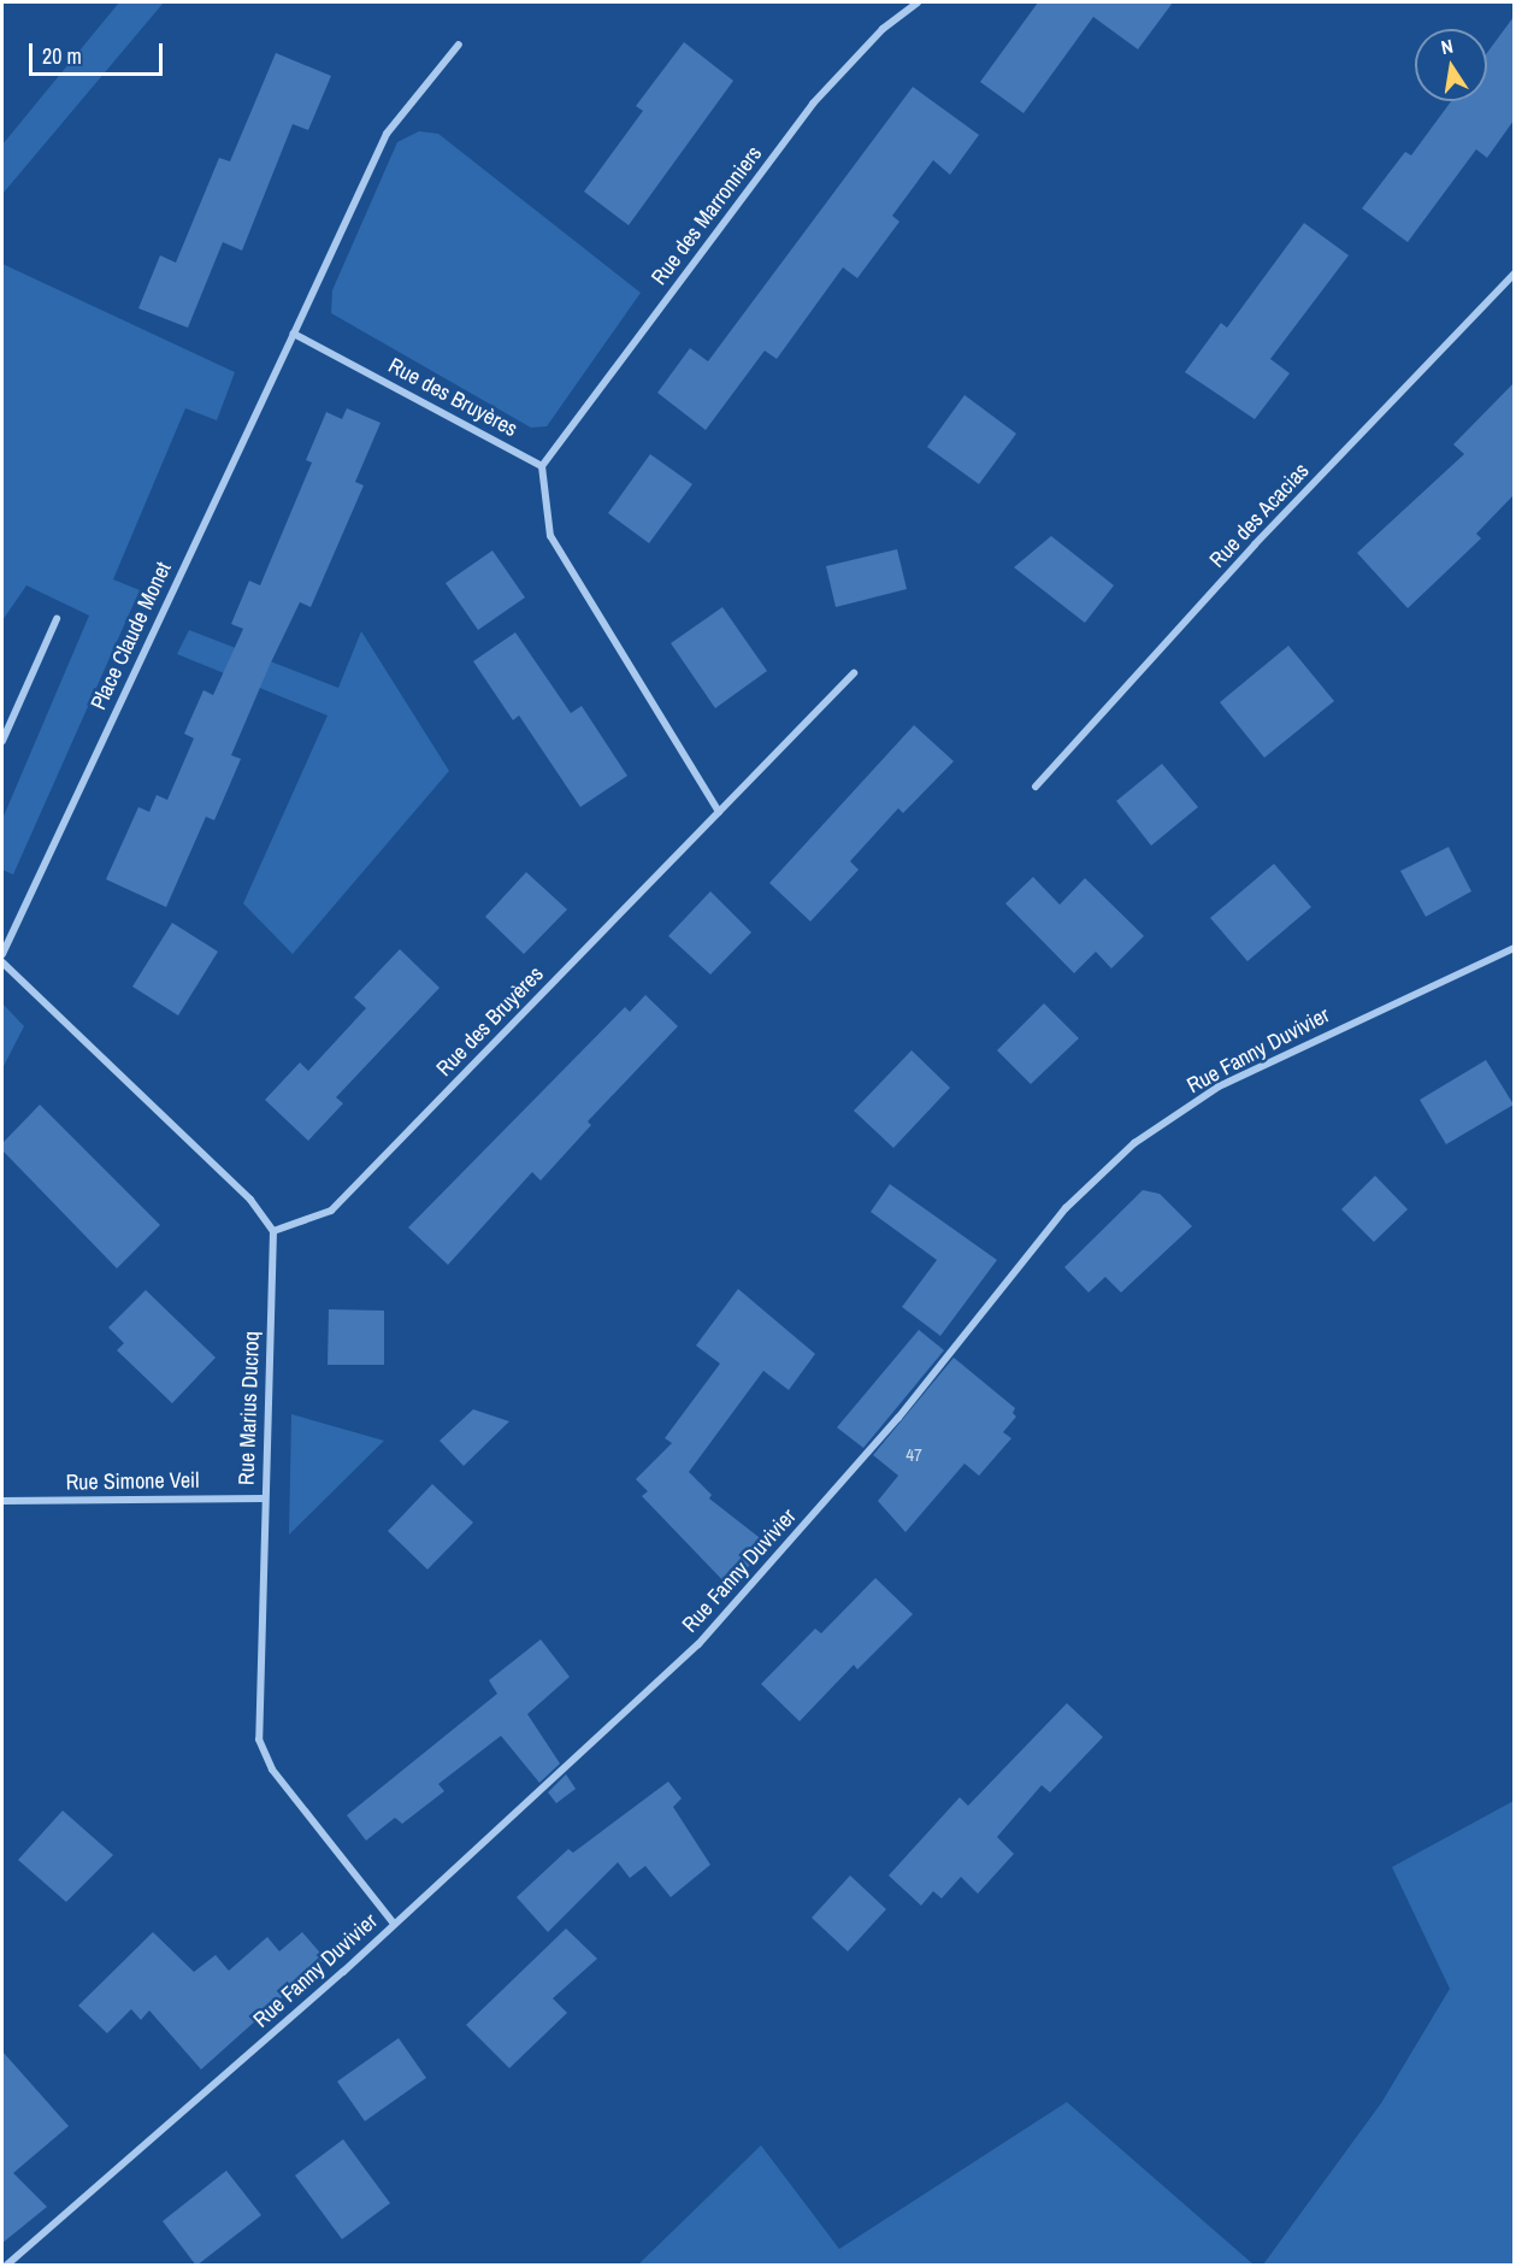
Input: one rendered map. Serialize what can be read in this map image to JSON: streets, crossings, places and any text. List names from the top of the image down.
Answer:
{
  "streets": {
    "street": [
      "Rue des Marronniers",
      "Rue des Bruyères",
      "Rue des Acacias",
      "Place Claude Monet",
      "Rue Fanny Duvivier",
      "Rue Marius Ducroq",
      "Rue Simone Veil"
    ]
  },
  "crossings": [
    ["Rue des Marronniers", "Rue des Bruyères"],
    ["Rue des Bruyères", "Place Claude Monet"],
    ["Rue des Bruyères", "Rue Marius Ducroq"],
    ["Rue Fanny Duvivier", "Rue Marius Ducroq"],
    ["Rue Marius Ducroq", "Rue Simone Veil"]
  ],
  "house_numbers": ["47"],
  "scale_bar": "20 m",
  "north": "top"
}
